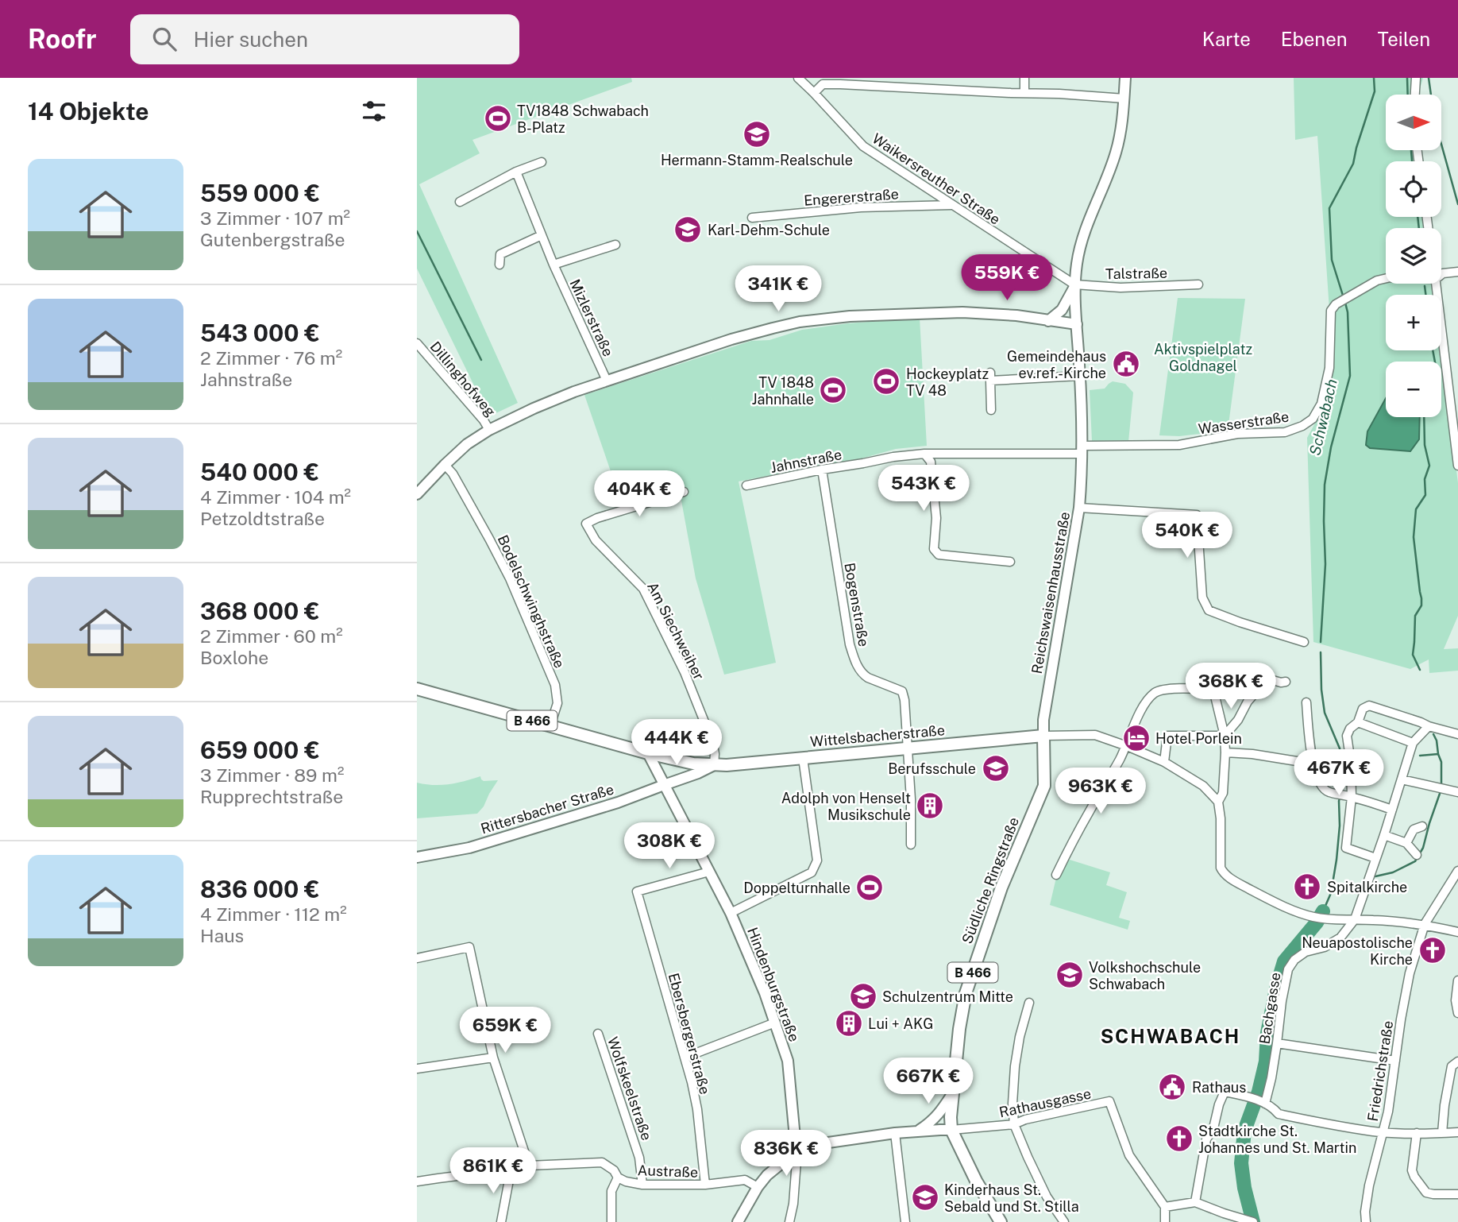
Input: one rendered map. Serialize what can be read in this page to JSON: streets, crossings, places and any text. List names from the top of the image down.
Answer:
{
  "streets": {
    "main road": ["B 466", "Wittelsbacherstraße", "Südliche Ringstraße"],
    "street": [
      "Waikersreuther Straße",
      "Engererstraße",
      "Talstraße",
      "Mizlerstraße",
      "Dillinghofweg",
      "Wasserstraße",
      "Jahnstraße",
      "Reichswaisenhausstraße",
      "Bodelschwinghstraße",
      "Bogenstraße",
      "Am Siechweiher",
      "Rittersbacher Straße",
      "Hindenburgstraße",
      "Bachgasse",
      "Ebersbergerstraße",
      "Friedrichstraße",
      "Wolfskeelstraße",
      "Rathausgasse",
      "Austraße"
    ]
  },
  "crossings": [
    ["Waikersreuther Straße", "Engererstraße"],
    ["Waikersreuther Straße", "Talstraße"],
    ["Waikersreuther Straße", "Reichswaisenhausstraße"],
    ["Talstraße", "Reichswaisenhausstraße"],
    ["Wasserstraße", "Reichswaisenhausstraße"],
    ["Jahnstraße", "Bogenstraße"],
    ["Reichswaisenhausstraße", "Wittelsbacherstraße"],
    ["Reichswaisenhausstraße", "Südliche Ringstraße"],
    ["Bodelschwinghstraße", "B 466"],
    ["Bogenstraße", "Wittelsbacherstraße"],
    ["Am Siechweiher", "B 466"],
    ["Am Siechweiher", "Wittelsbacherstraße"],
    ["Am Siechweiher", "Rittersbacher Straße"],
    ["B 466", "Wittelsbacherstraße"],
    ["B 466", "Rittersbacher Straße"],
    ["B 466", "Hindenburgstraße"],
    ["Wittelsbacherstraße", "Rittersbacher Straße"],
    ["Wittelsbacherstraße", "Südliche Ringstraße"],
    ["Rittersbacher Straße", "Hindenburgstraße"],
    ["Südliche Ringstraße", "Rathausgasse"],
    ["Hindenburgstraße", "Ebersbergerstraße"],
    ["Ebersbergerstraße", "Austraße"],
    ["Wolfskeelstraße", "Austraße"]
  ],
  "districts": ["SCHWABACH"],
  "water": ["Schwabach"],
  "parks": ["Aktivspielplatz Goldnagel"],
  "places": {
    "sports": [
      "TV1848 Schwabach B-Platz",
      "Hockeyplatz TV 48",
      "TV 1848 Jahnhalle",
      "Doppelturnhalle"
    ],
    "school or university": [
      "Hermann-Stamm-Realschule",
      "Karl-Dehm-Schule",
      "Berufsschule",
      "Volkshochschule Schwabach",
      "Schulzentrum Mitte",
      "Kinderhaus St. Sebald und St. Stilla"
    ],
    "public building": ["Gemeindehaus ev.ref.-Kirche", "Rathaus"],
    "hotel": ["Hotel Porlein"],
    "building": ["Adolph von Henselt Musikschule", "Lui + AKG"],
    "church": ["Spitalkirche", "Neuapostolische Kirche", "Stadtkirche St. Johannes und St. Martin"]
  },
  "north": "right",
  "page": {
    "header": "Roofr",
    "search": "Hier suchen",
    "nav": ["Karte", "Ebenen", "Teilen"],
    "heading": "14 Objekte",
    "map_buttons": ["+", "−"],
    "list": [
      {
        "name": "559 000 €",
        "note": "3 Zimmer · 107 m² · Gutenbergstraße"
      },
      {
        "name": "543 000 €",
        "note": "2 Zimmer · 76 m² · Jahnstraße"
      },
      {
        "name": "540 000 €",
        "note": "4 Zimmer · 104 m² · Petzoldtstraße"
      },
      {
        "name": "368 000 €",
        "note": "2 Zimmer · 60 m² · Boxlohe"
      },
      {
        "name": "659 000 €",
        "note": "3 Zimmer · 89 m² · Rupprechtstraße"
      },
      {
        "name": "836 000 €",
        "note": "4 Zimmer · 112 m² · Haus"
      }
    ],
    "price": [
      "559K €",
      "341K €",
      "543K €",
      "404K €",
      "540K €",
      "368K €",
      "444K €",
      "467K €",
      "963K €",
      "308K €",
      "659K €",
      "667K €",
      "836K €",
      "861K €"
    ]
  }
}
